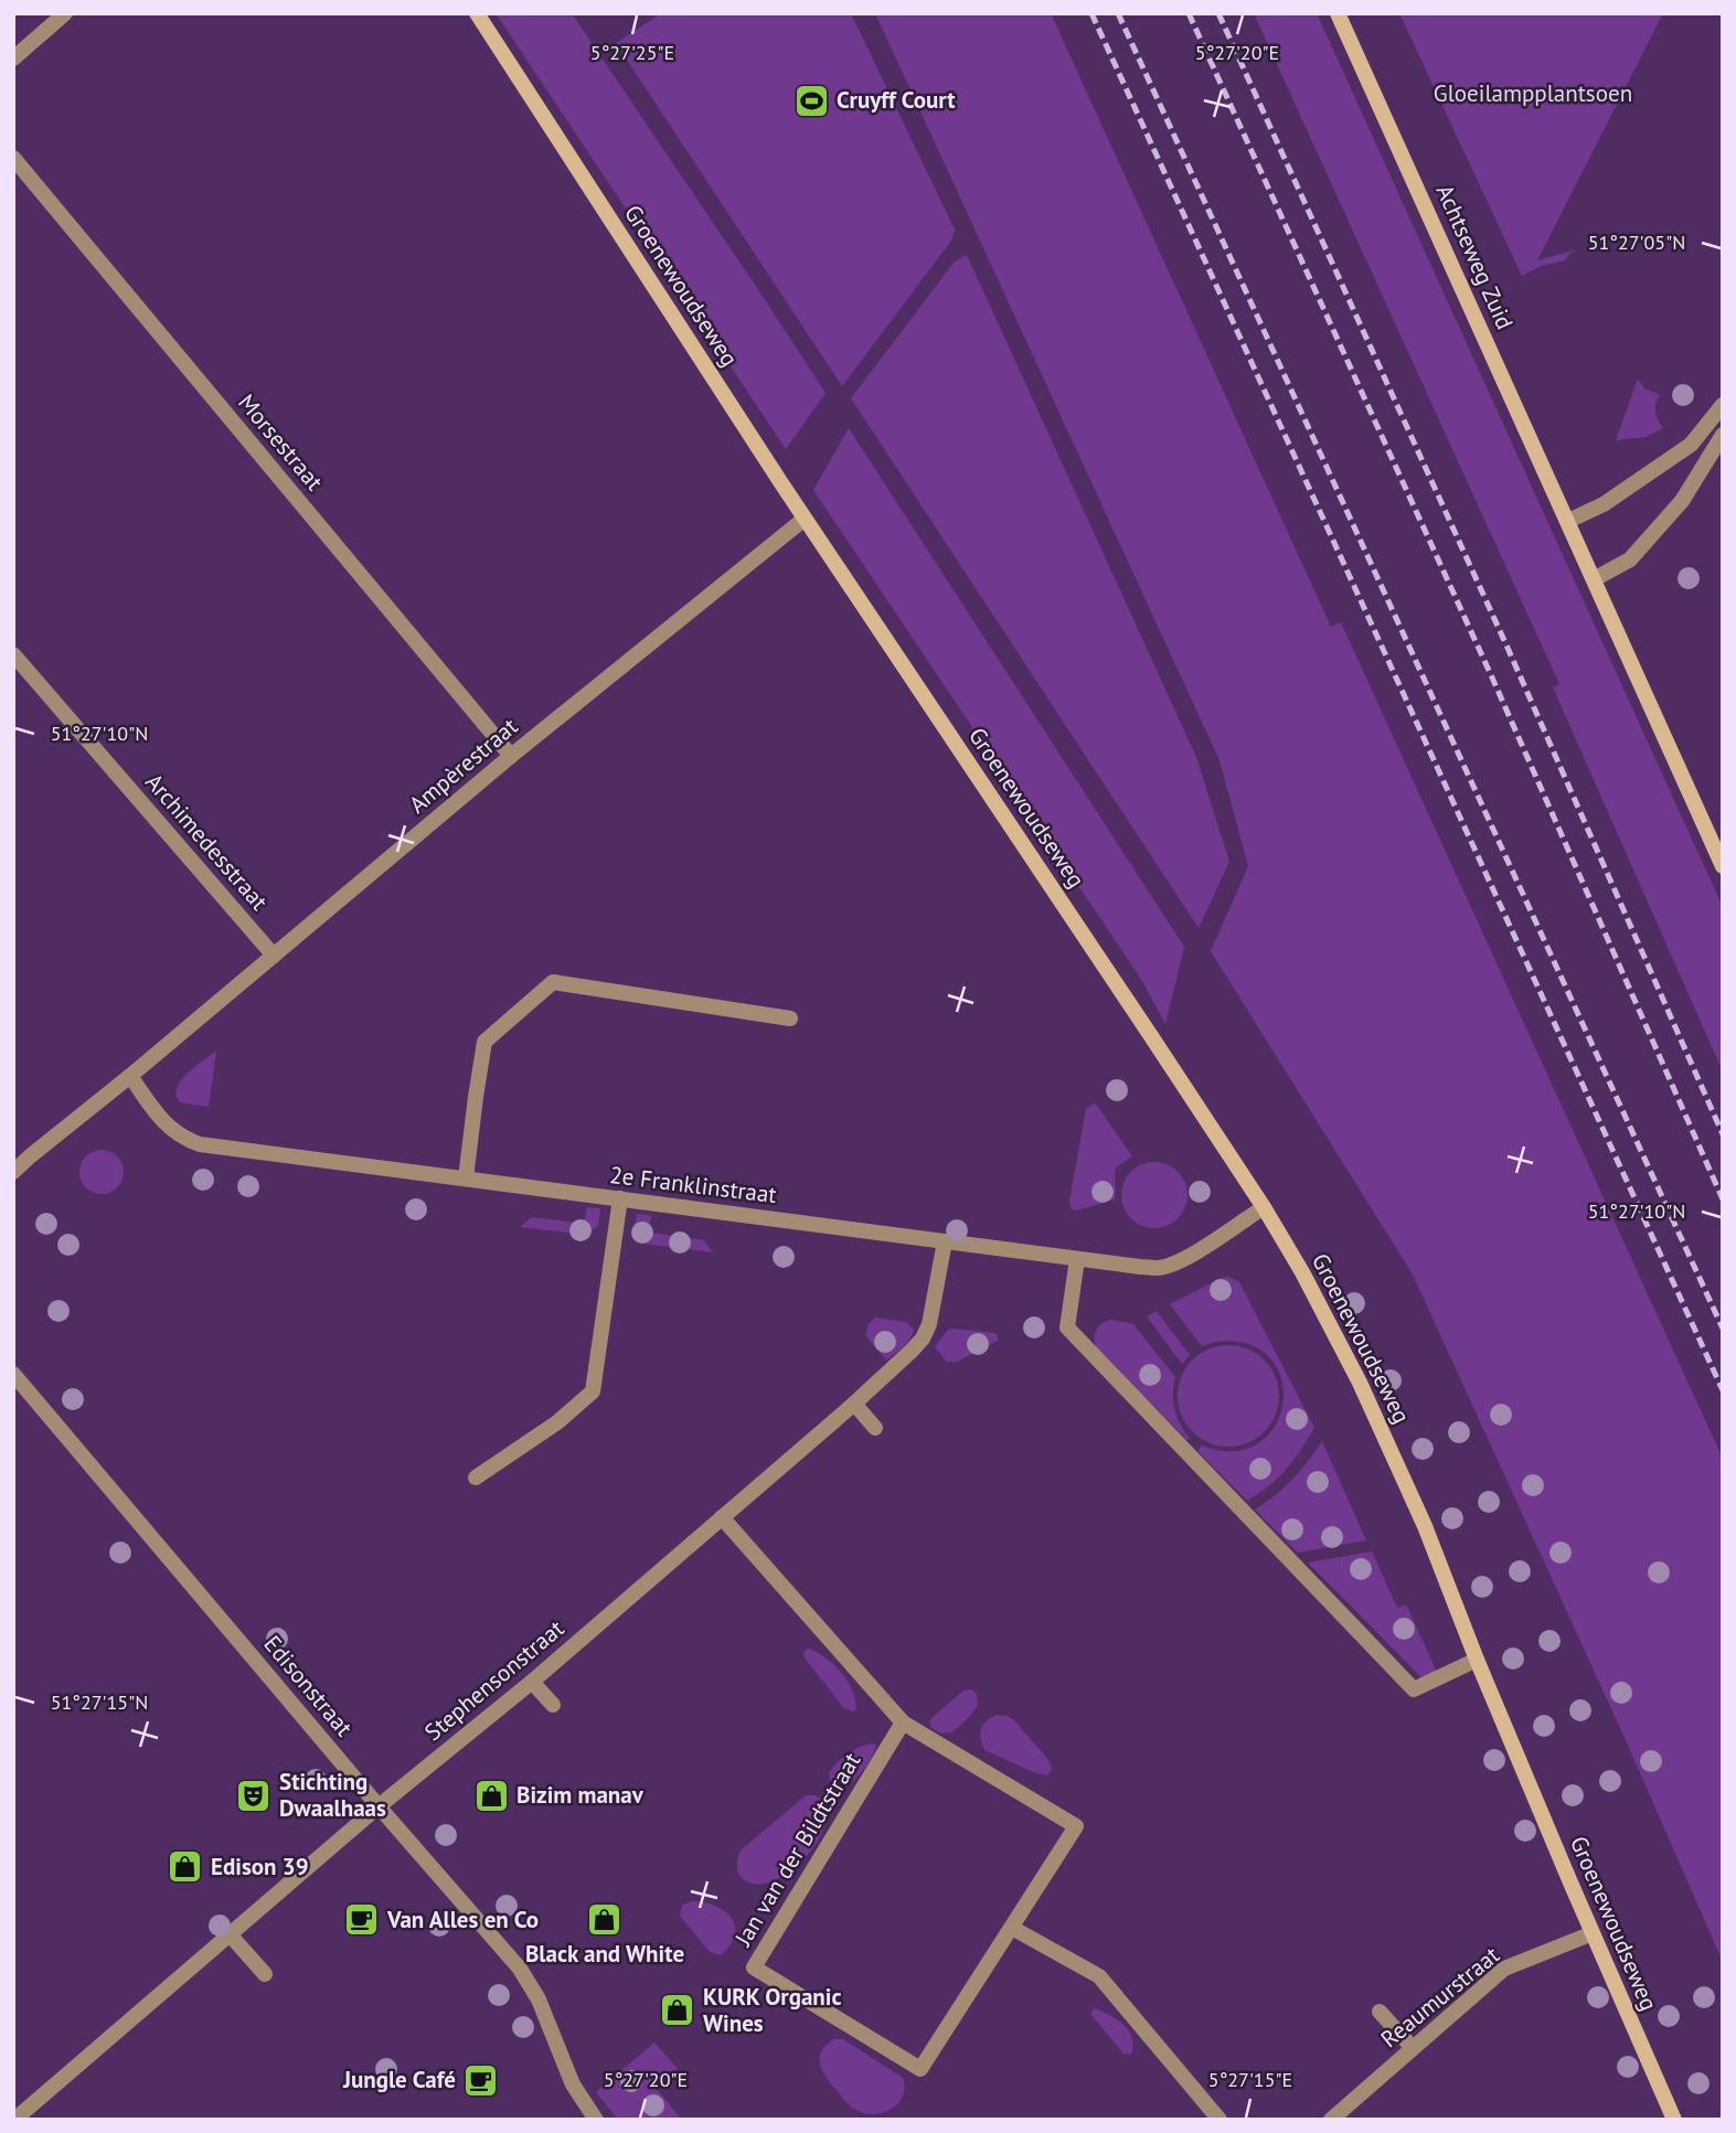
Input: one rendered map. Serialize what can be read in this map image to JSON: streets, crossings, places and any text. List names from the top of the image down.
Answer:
{
  "streets": {
    "street": [
      "Achtseweg Zuid",
      "Groenewoudseweg",
      "Morsestraat",
      "Ampèrestraat",
      "Archimedesstraat",
      "2e Franklinstraat",
      "Stephensonstraat",
      "Edisonstraat",
      "Jan van der Bildtstraat",
      "Reaumurstraat"
    ]
  },
  "crossings": [
    ["Groenewoudseweg", "Ampèrestraat"],
    ["Groenewoudseweg", "2e Franklinstraat"],
    ["Groenewoudseweg", "Reaumurstraat"],
    ["Morsestraat", "Ampèrestraat"],
    ["Ampèrestraat", "Archimedesstraat"],
    ["Ampèrestraat", "2e Franklinstraat"],
    ["2e Franklinstraat", "Stephensonstraat"],
    ["Stephensonstraat", "Edisonstraat"],
    ["Stephensonstraat", "Jan van der Bildtstraat"]
  ],
  "parks": ["Gloeilampplantsoen"],
  "places": {
    "sports": ["Cruyff Court"],
    "theatre": ["Stichting Dwaalhaas"],
    "shop": [
      "Bizim manav",
      "Edison 39",
      "Black and White",
      "KURK Organic Wines"
    ],
    "cafe": ["Van Alles en Co", "Jungle Café"]
  },
  "coordinates": [
    "5°27'25\"E",
    "5°27'20\"E",
    "51°27'05\"N",
    "51°27'10\"N",
    "51°27'15\"N",
    "5°27'15\"E"
  ]
}
